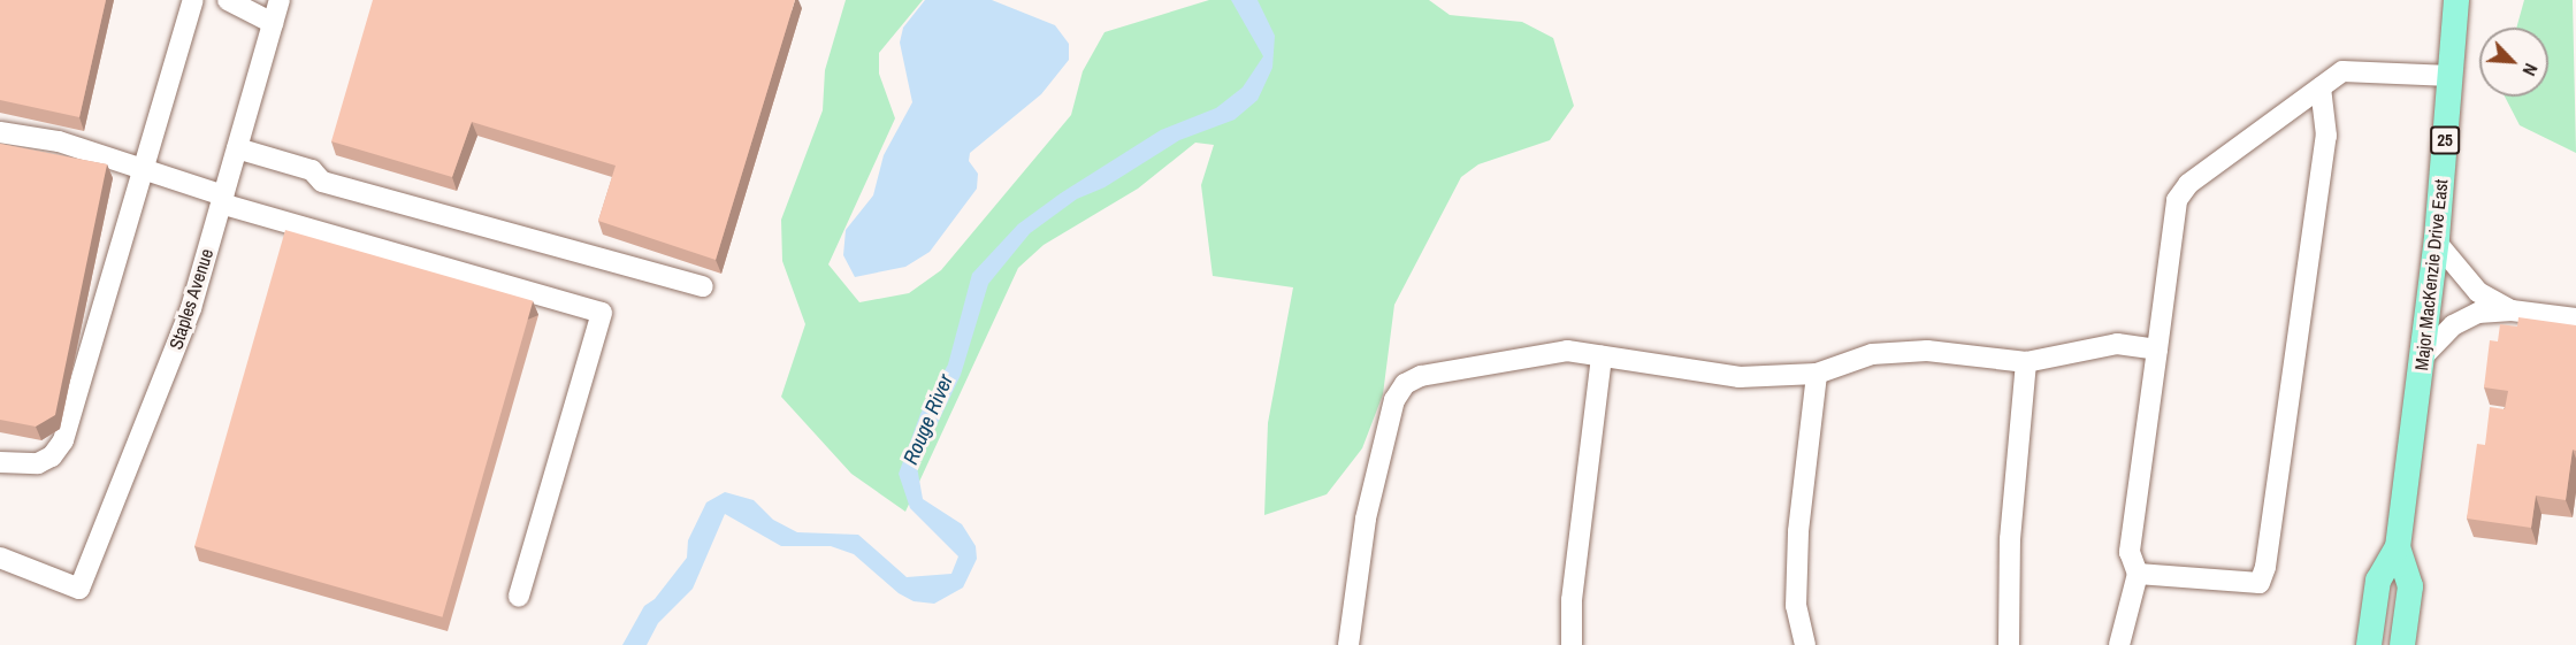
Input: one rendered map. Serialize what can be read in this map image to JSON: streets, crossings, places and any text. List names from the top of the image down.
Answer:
{
  "streets": {
    "main road": ["25", "Major MacKenzie Drive East"],
    "street": ["Staples Avenue"]
  },
  "water": ["Rouge River"],
  "north": "bottom right"
}
